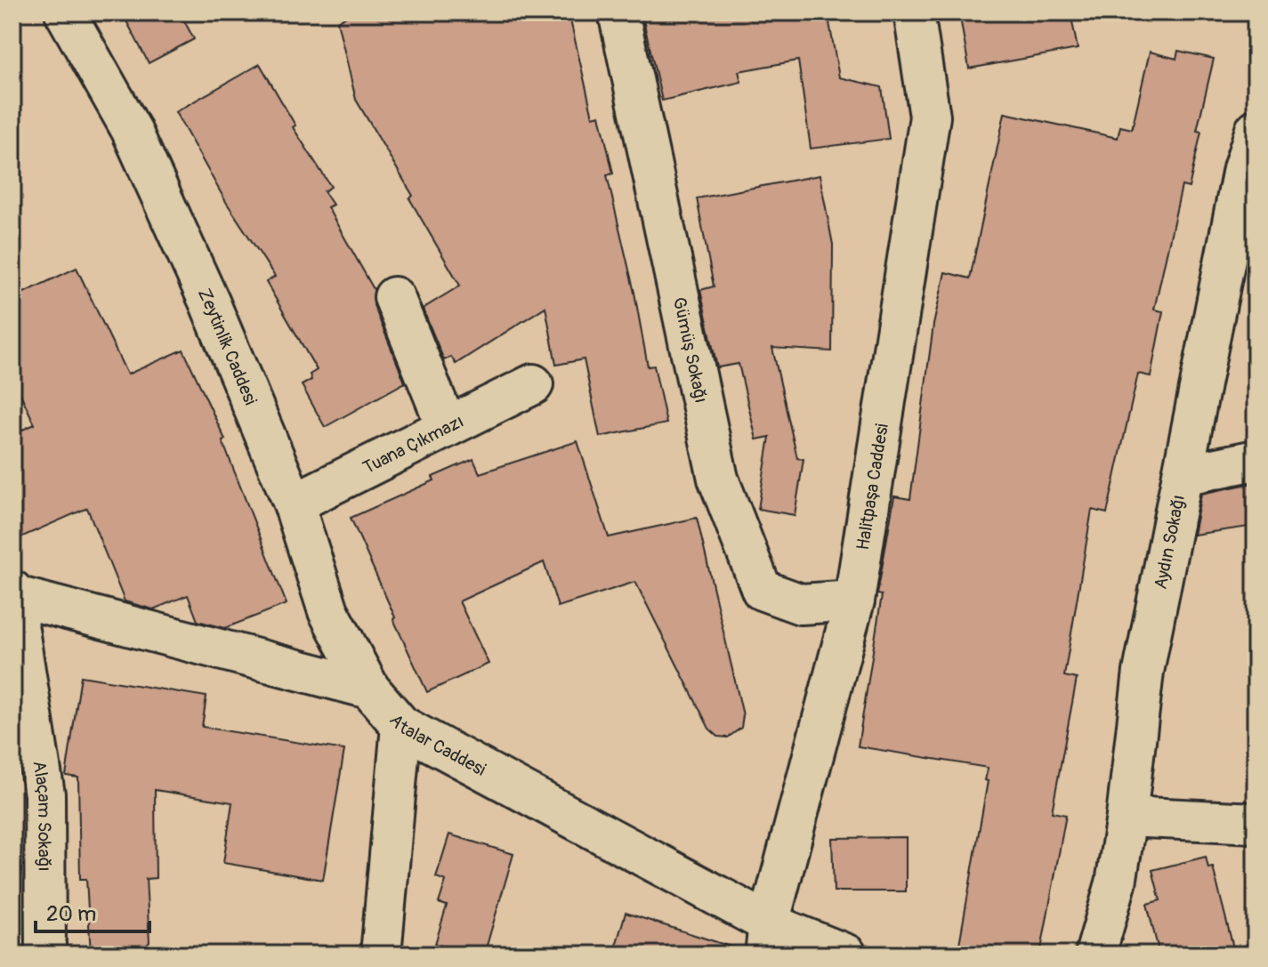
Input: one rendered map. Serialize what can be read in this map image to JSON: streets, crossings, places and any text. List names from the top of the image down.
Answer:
{
  "streets": {
    "street": [
      "Zeytinlik Caddesi",
      "Gümüş Sokağı",
      "Tuana Çıkmazı",
      "Halitpaşa Caddesi",
      "Aydın Sokağı",
      "Atalar Caddesi",
      "Alaçam Sokağı"
    ]
  },
  "crossings": [
    ["Zeytinlik Caddesi", "Tuana Çıkmazı"],
    ["Zeytinlik Caddesi", "Atalar Caddesi"],
    ["Gümüş Sokağı", "Halitpaşa Caddesi"],
    ["Halitpaşa Caddesi", "Atalar Caddesi"]
  ],
  "scale_bar": "20 m"
}
